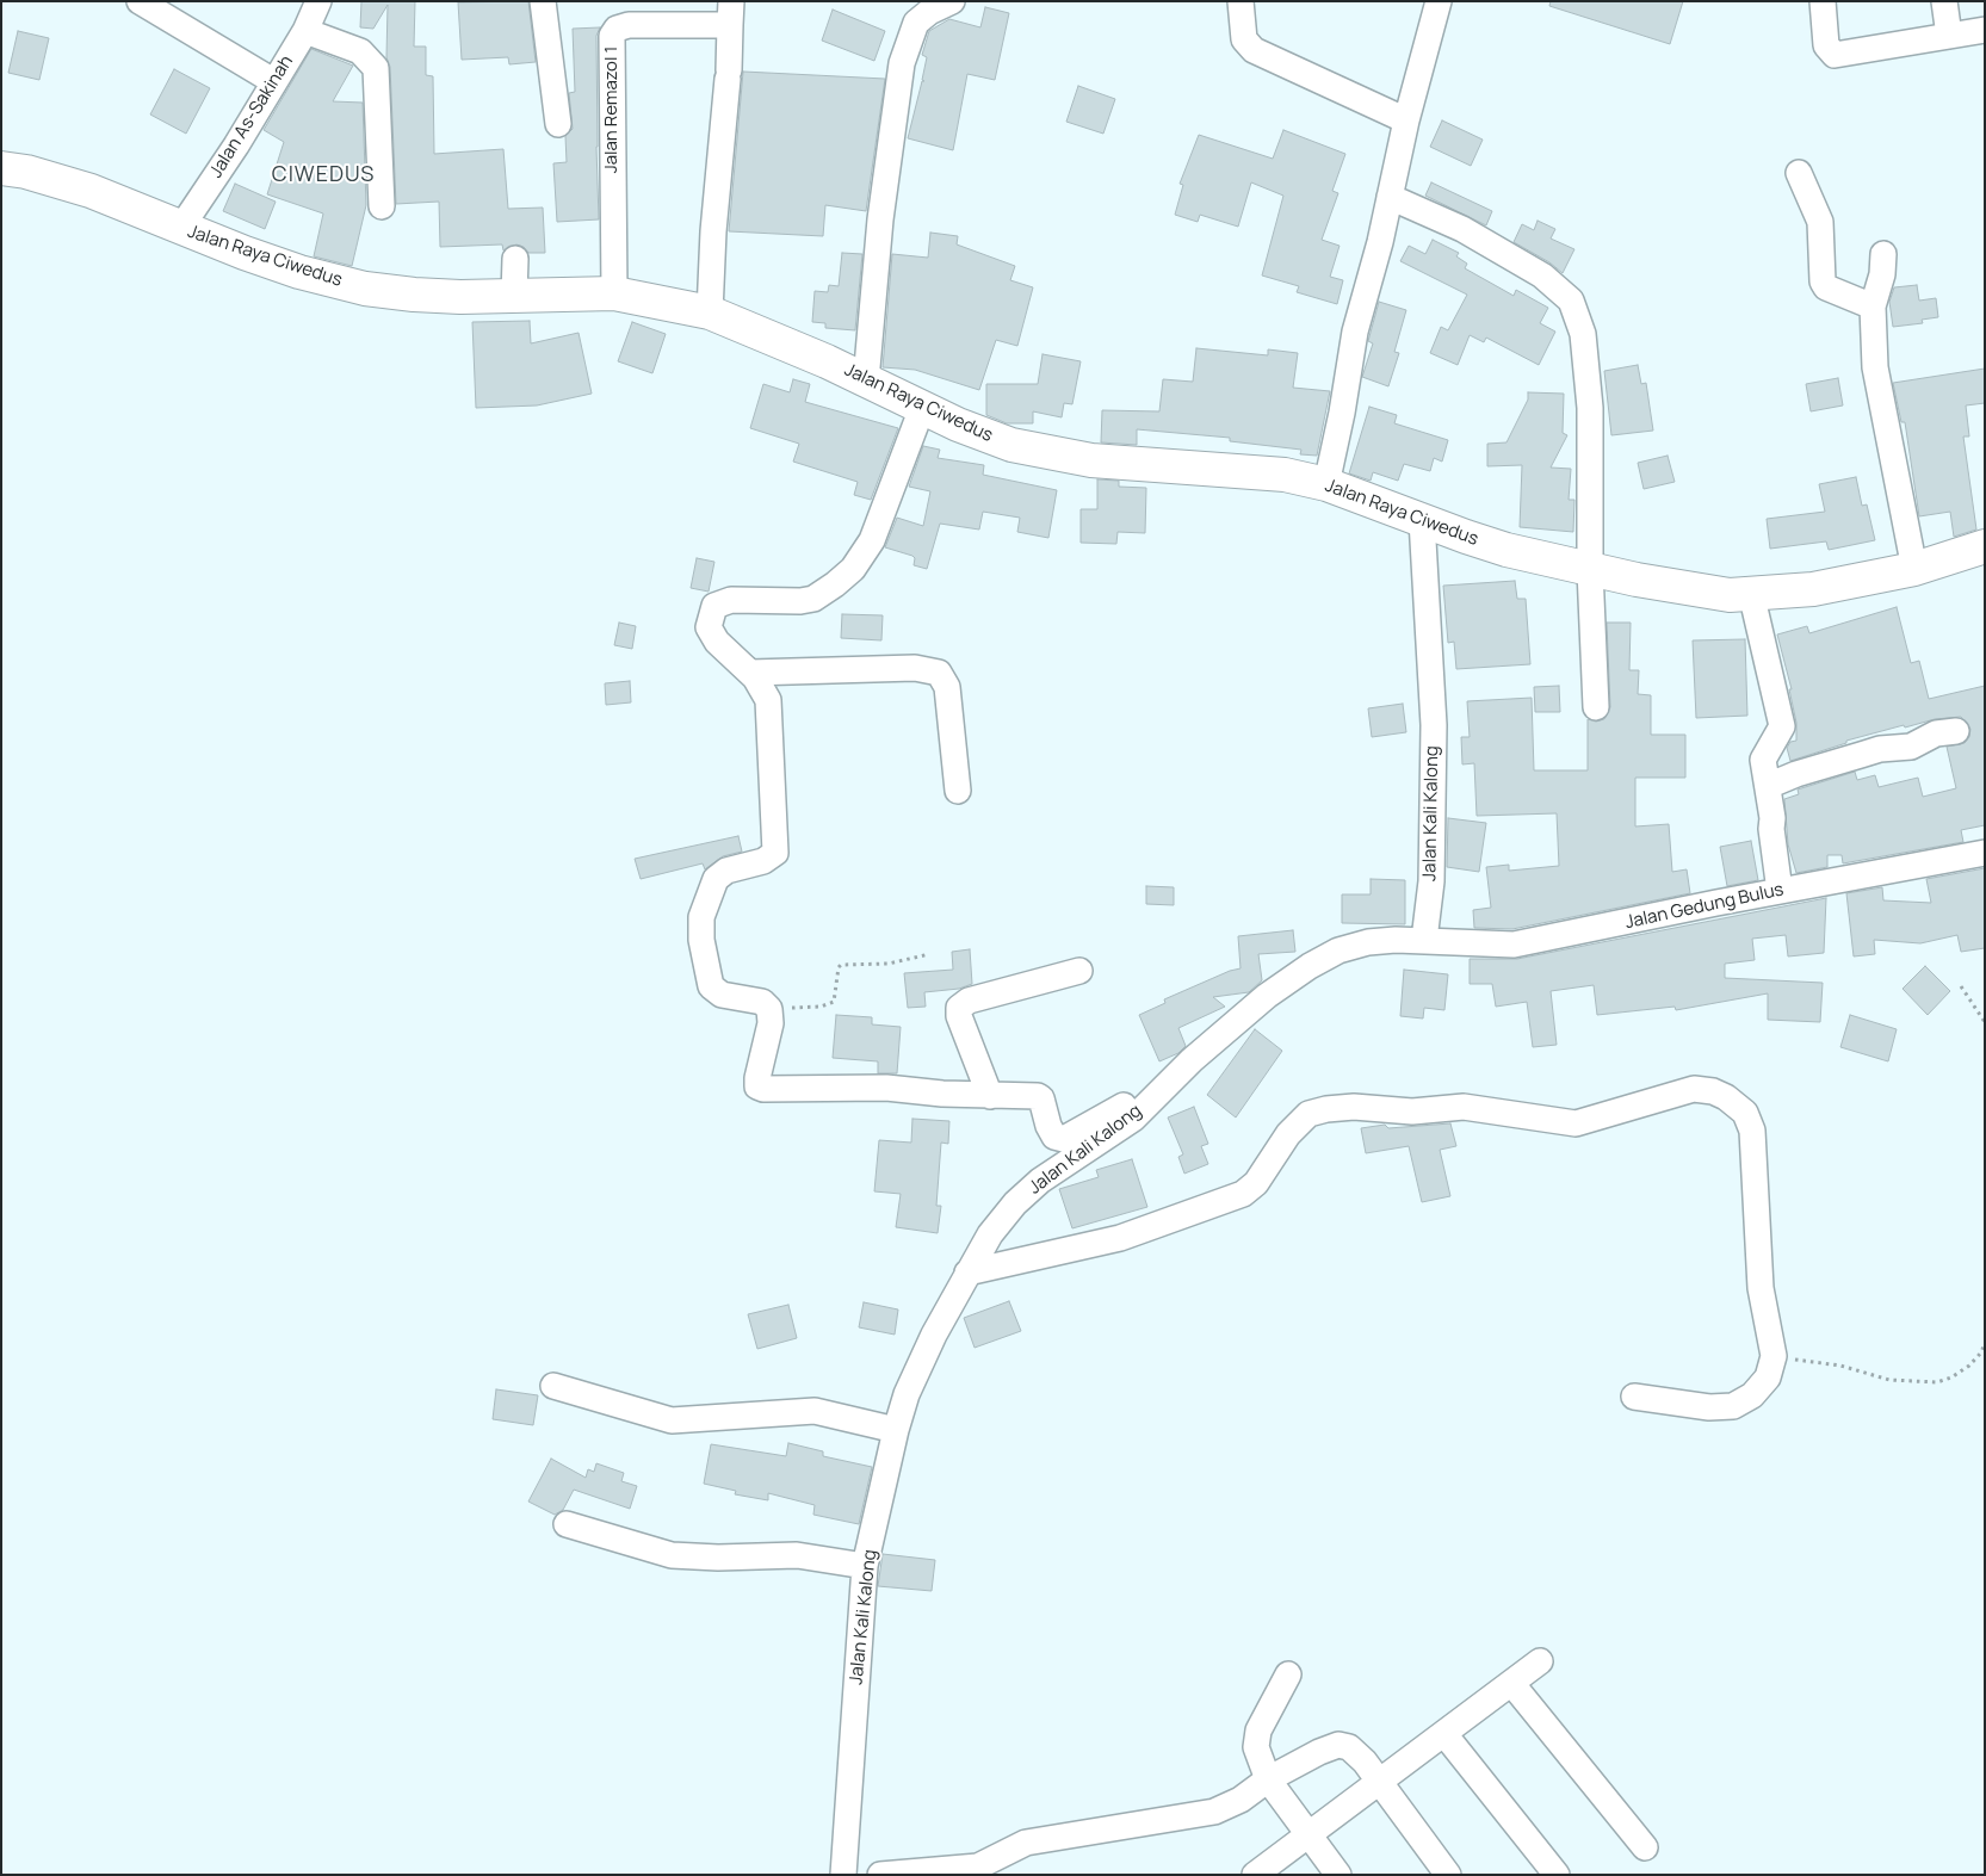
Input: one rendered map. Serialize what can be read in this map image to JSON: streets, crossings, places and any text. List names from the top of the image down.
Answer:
{
  "streets": {
    "street": [
      "Jalan Remazol 1",
      "Jalan As-Sakinah",
      "Jalan Raya Ciwedus",
      "Jalan Kali Kalong",
      "Jalan Gedung Bulus"
    ]
  },
  "crossings": [
    ["Jalan Remazol 1", "Jalan Raya Ciwedus"],
    ["Jalan As-Sakinah", "Jalan Raya Ciwedus"],
    ["Jalan Raya Ciwedus", "Jalan Kali Kalong"],
    ["Jalan Kali Kalong", "Jalan Gedung Bulus"]
  ],
  "districts": ["CIWEDUS"]
}
